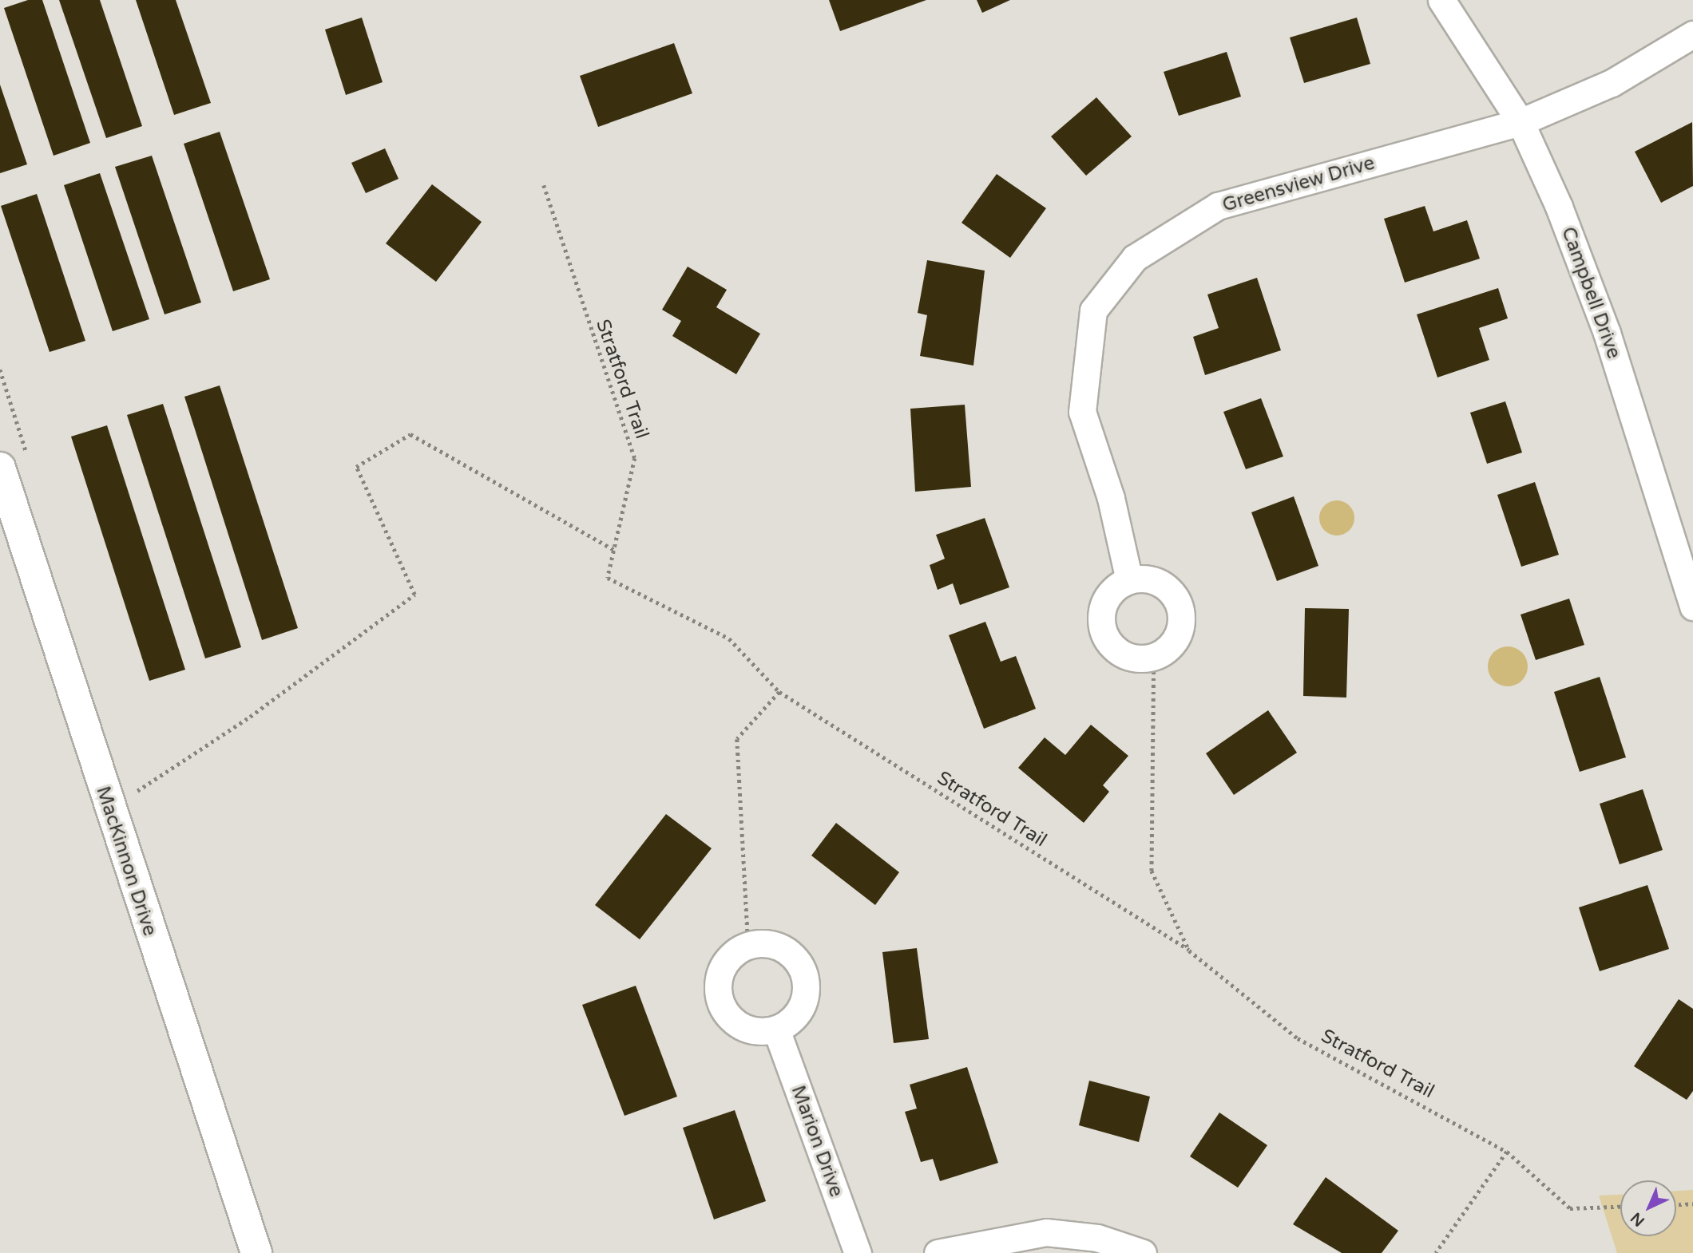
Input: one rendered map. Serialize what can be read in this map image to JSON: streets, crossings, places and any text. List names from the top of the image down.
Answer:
{
  "streets": {
    "street": [
      "Greensview Drive",
      "Campbell Drive",
      "MacKinnon Drive",
      "Marion Drive"
    ],
    "path": ["Stratford Trail"]
  },
  "crossings": [
    ["Greensview Drive", "Campbell Drive"],
    ["Greensview Drive", "Stratford Trail"]
  ],
  "north": "bottom left"
}
